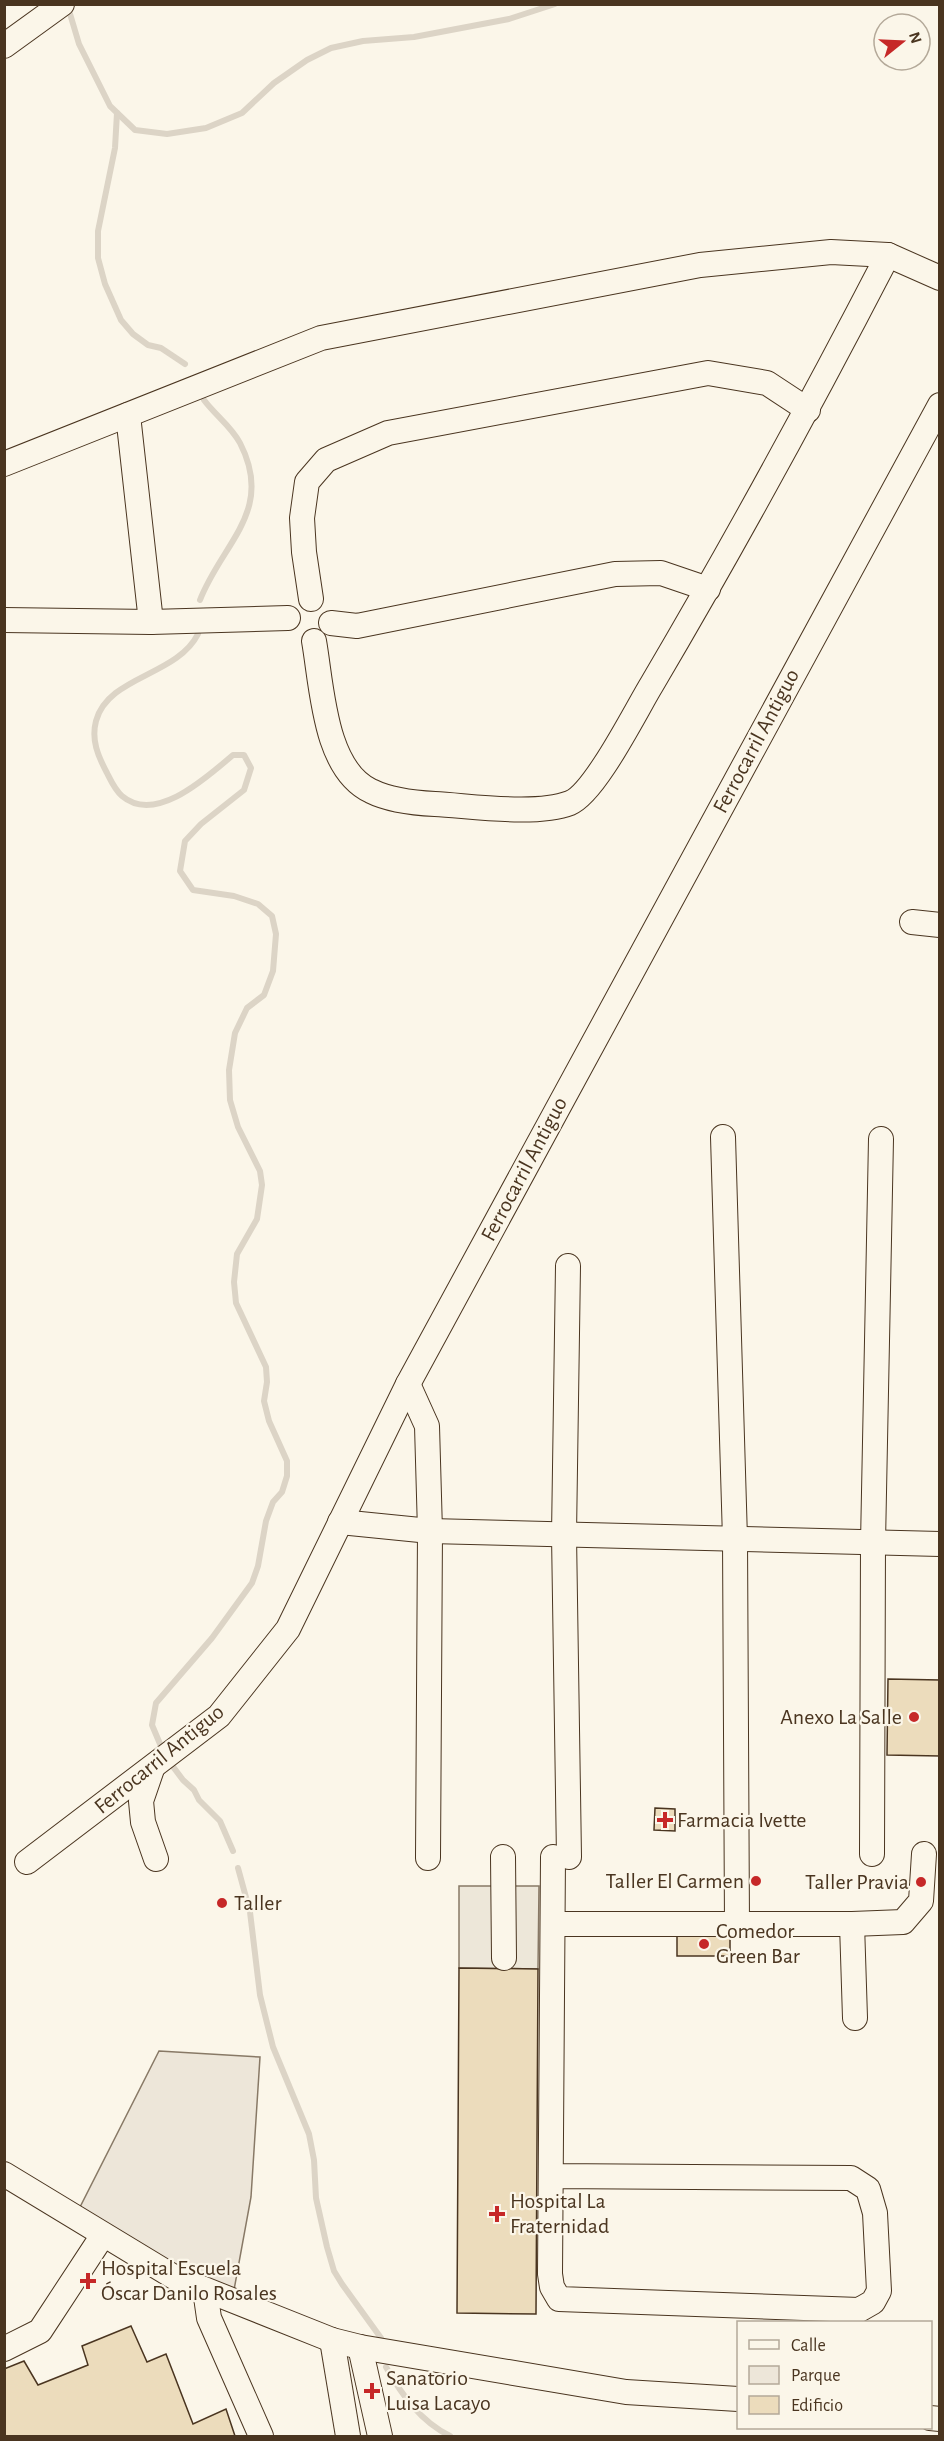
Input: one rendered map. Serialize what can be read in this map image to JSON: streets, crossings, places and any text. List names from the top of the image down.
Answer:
{
  "streets": {
    "street": ["Ferrocarril Antiguo"]
  },
  "places": {
    "other": [
      "Anexo La Salle",
      "Taller El Carmen",
      "Taller Pravia",
      "Taller",
      "Comedor Green Bar"
    ],
    "health": [
      "Farmacia Ivette",
      "Hospital La Fraternidad",
      "Hospital Escuela Óscar Danilo Rosales",
      "Sanatorio Luisa Lacayo"
    ]
  },
  "legend": ["Calle", "Parque", "Edificio"],
  "north": "right"
}
